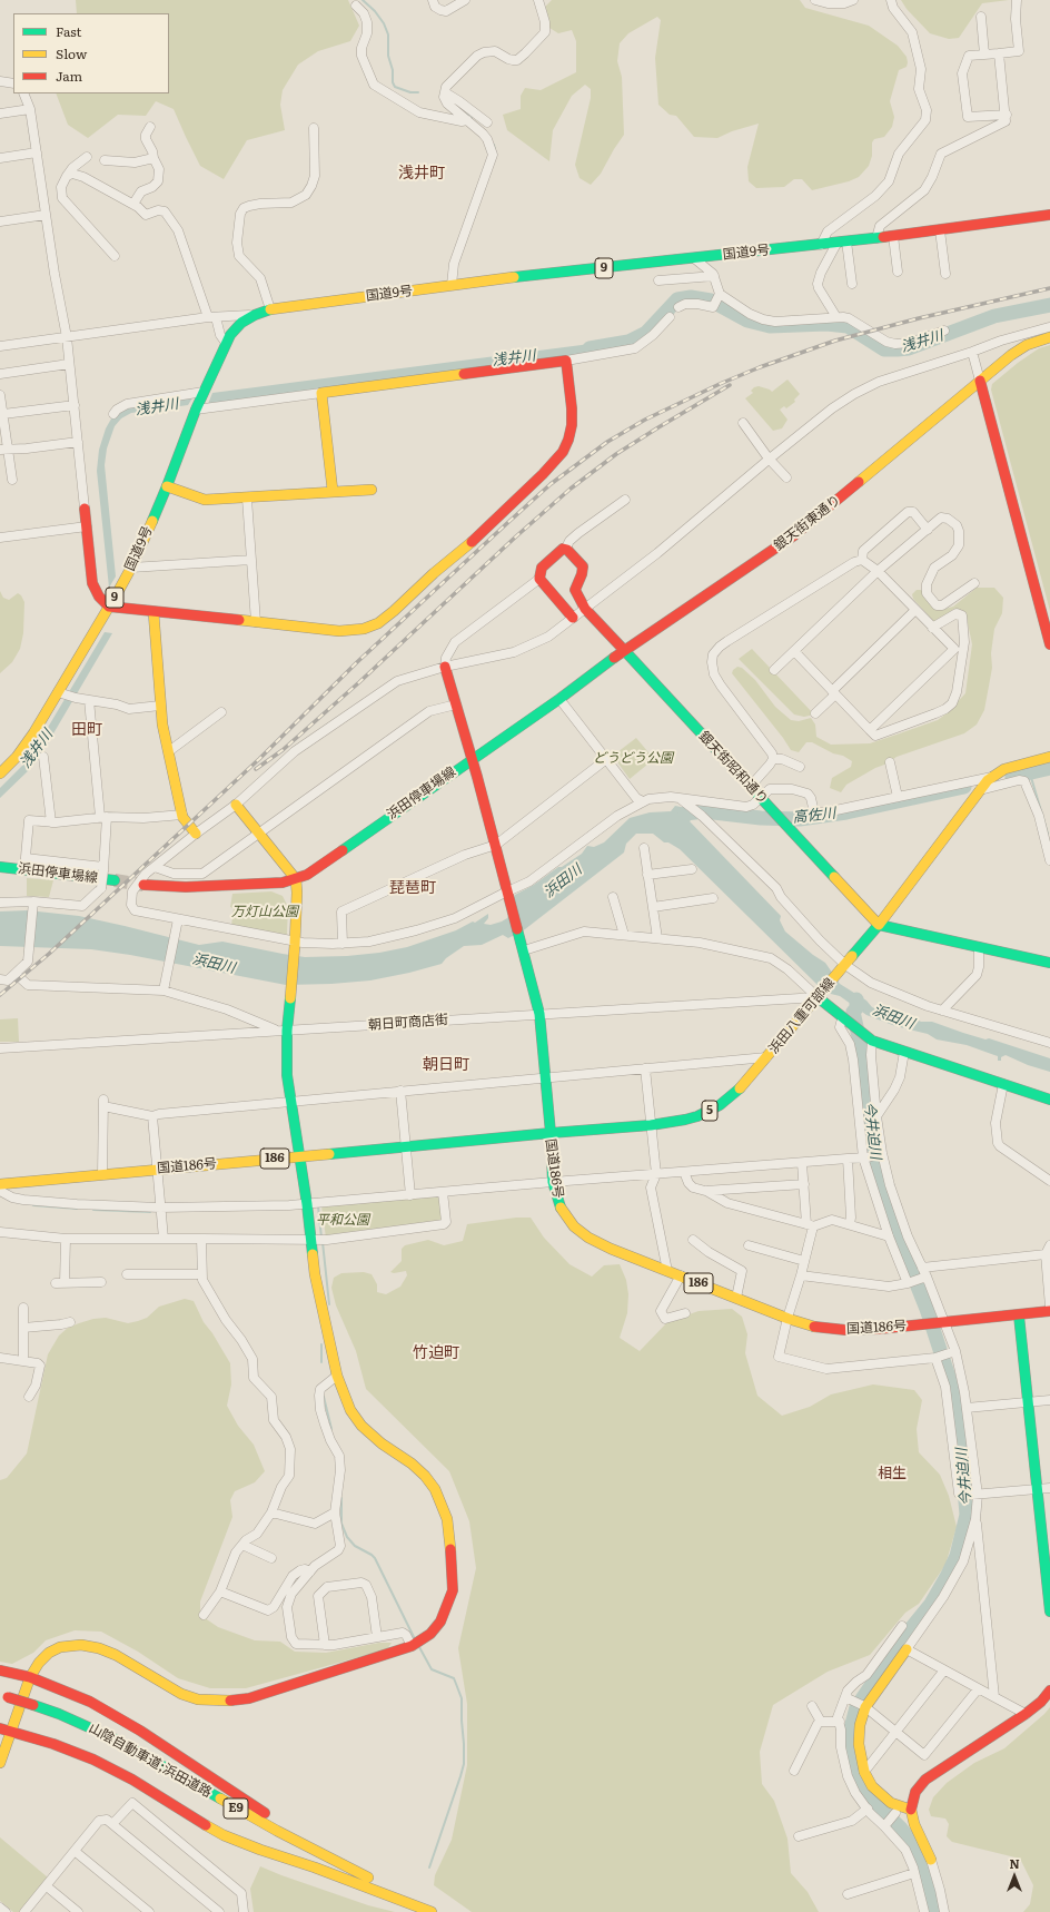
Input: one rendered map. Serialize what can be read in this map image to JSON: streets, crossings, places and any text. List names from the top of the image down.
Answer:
{
  "streets": {
    "main road": [
      "国道9号",
      "9",
      "銀天街東通り",
      "銀天街昭和通り",
      "浜田停車場線",
      "浜田八重可部線",
      "5",
      "186",
      "国道186号",
      "山陰自動車道;浜田道路",
      "E9"
    ],
    "street": ["朝日町商店街"]
  },
  "crossings": [
    ["銀天街東通り", "銀天街昭和通り"],
    ["銀天街東通り", "浜田停車場線"],
    ["銀天街昭和通り", "浜田停車場線"],
    ["銀天街昭和通り", "浜田八重可部線"],
    ["浜田八重可部線", "朝日町商店街"],
    ["浜田八重可部線", "国道186号"]
  ],
  "districts": [
    "浅井町",
    "田町",
    "琵琶町",
    "朝日町",
    "竹迫町",
    "相生"
  ],
  "water": [
    "浅井川",
    "高佐川",
    "浜田川",
    "今井迫川"
  ],
  "parks": ["どうどう公園", "万灯山公園", "平和公園"],
  "legend": ["Fast", "Slow", "Jam"],
  "north": "top"
}
